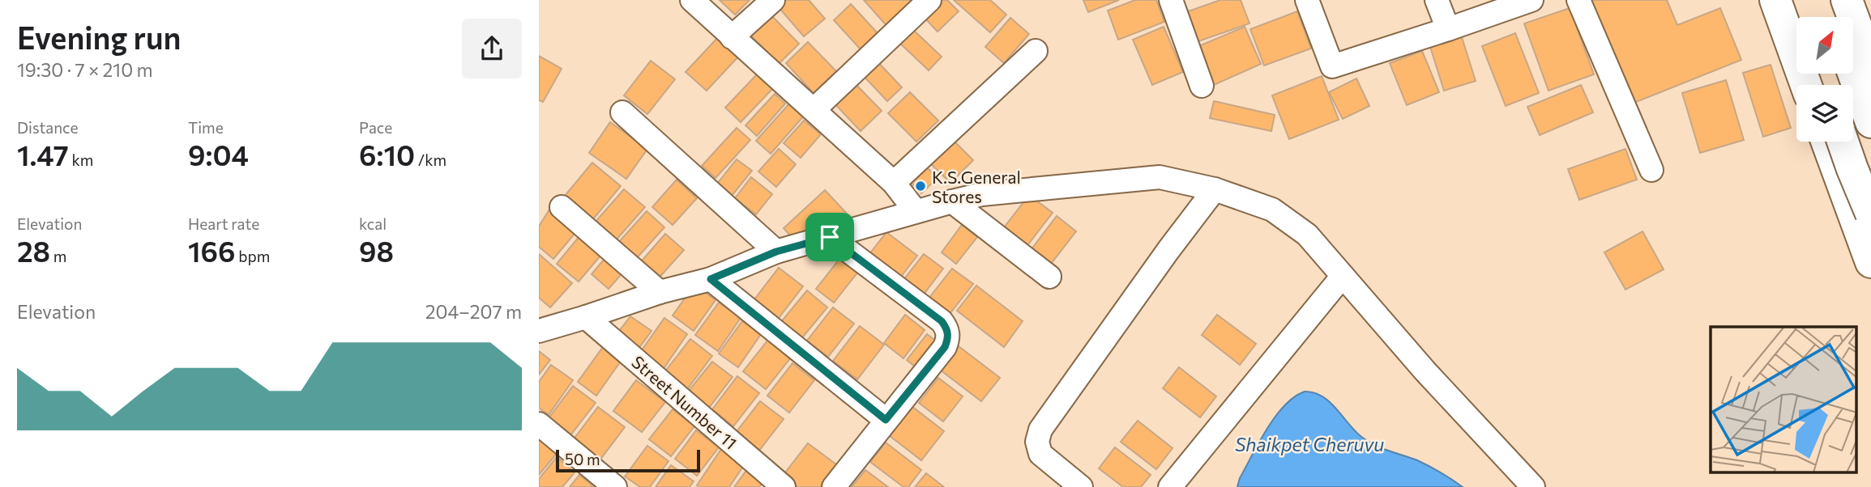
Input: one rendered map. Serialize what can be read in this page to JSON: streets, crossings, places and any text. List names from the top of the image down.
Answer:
{
  "streets": {
    "street": ["Street Number 11"]
  },
  "water": ["Shaikpet Cheruvu"],
  "places": ["K.S.General Stores"],
  "scale_bar": "50 m",
  "north": "top right",
  "page": {
    "heading": ["Evening run", "19:30 · 7 × 210 m"],
    "stats": [
      ["Distance", "1.47 km"],
      ["Time", "9:04"],
      ["Pace", "6:10 /km"],
      ["Elevation", "28 m"],
      ["Heart rate", "166 bpm"],
      ["kcal", "98"]
    ],
    "chart": ["Elevation", "204–207 m"],
    "scale": "50 m"
  }
}
